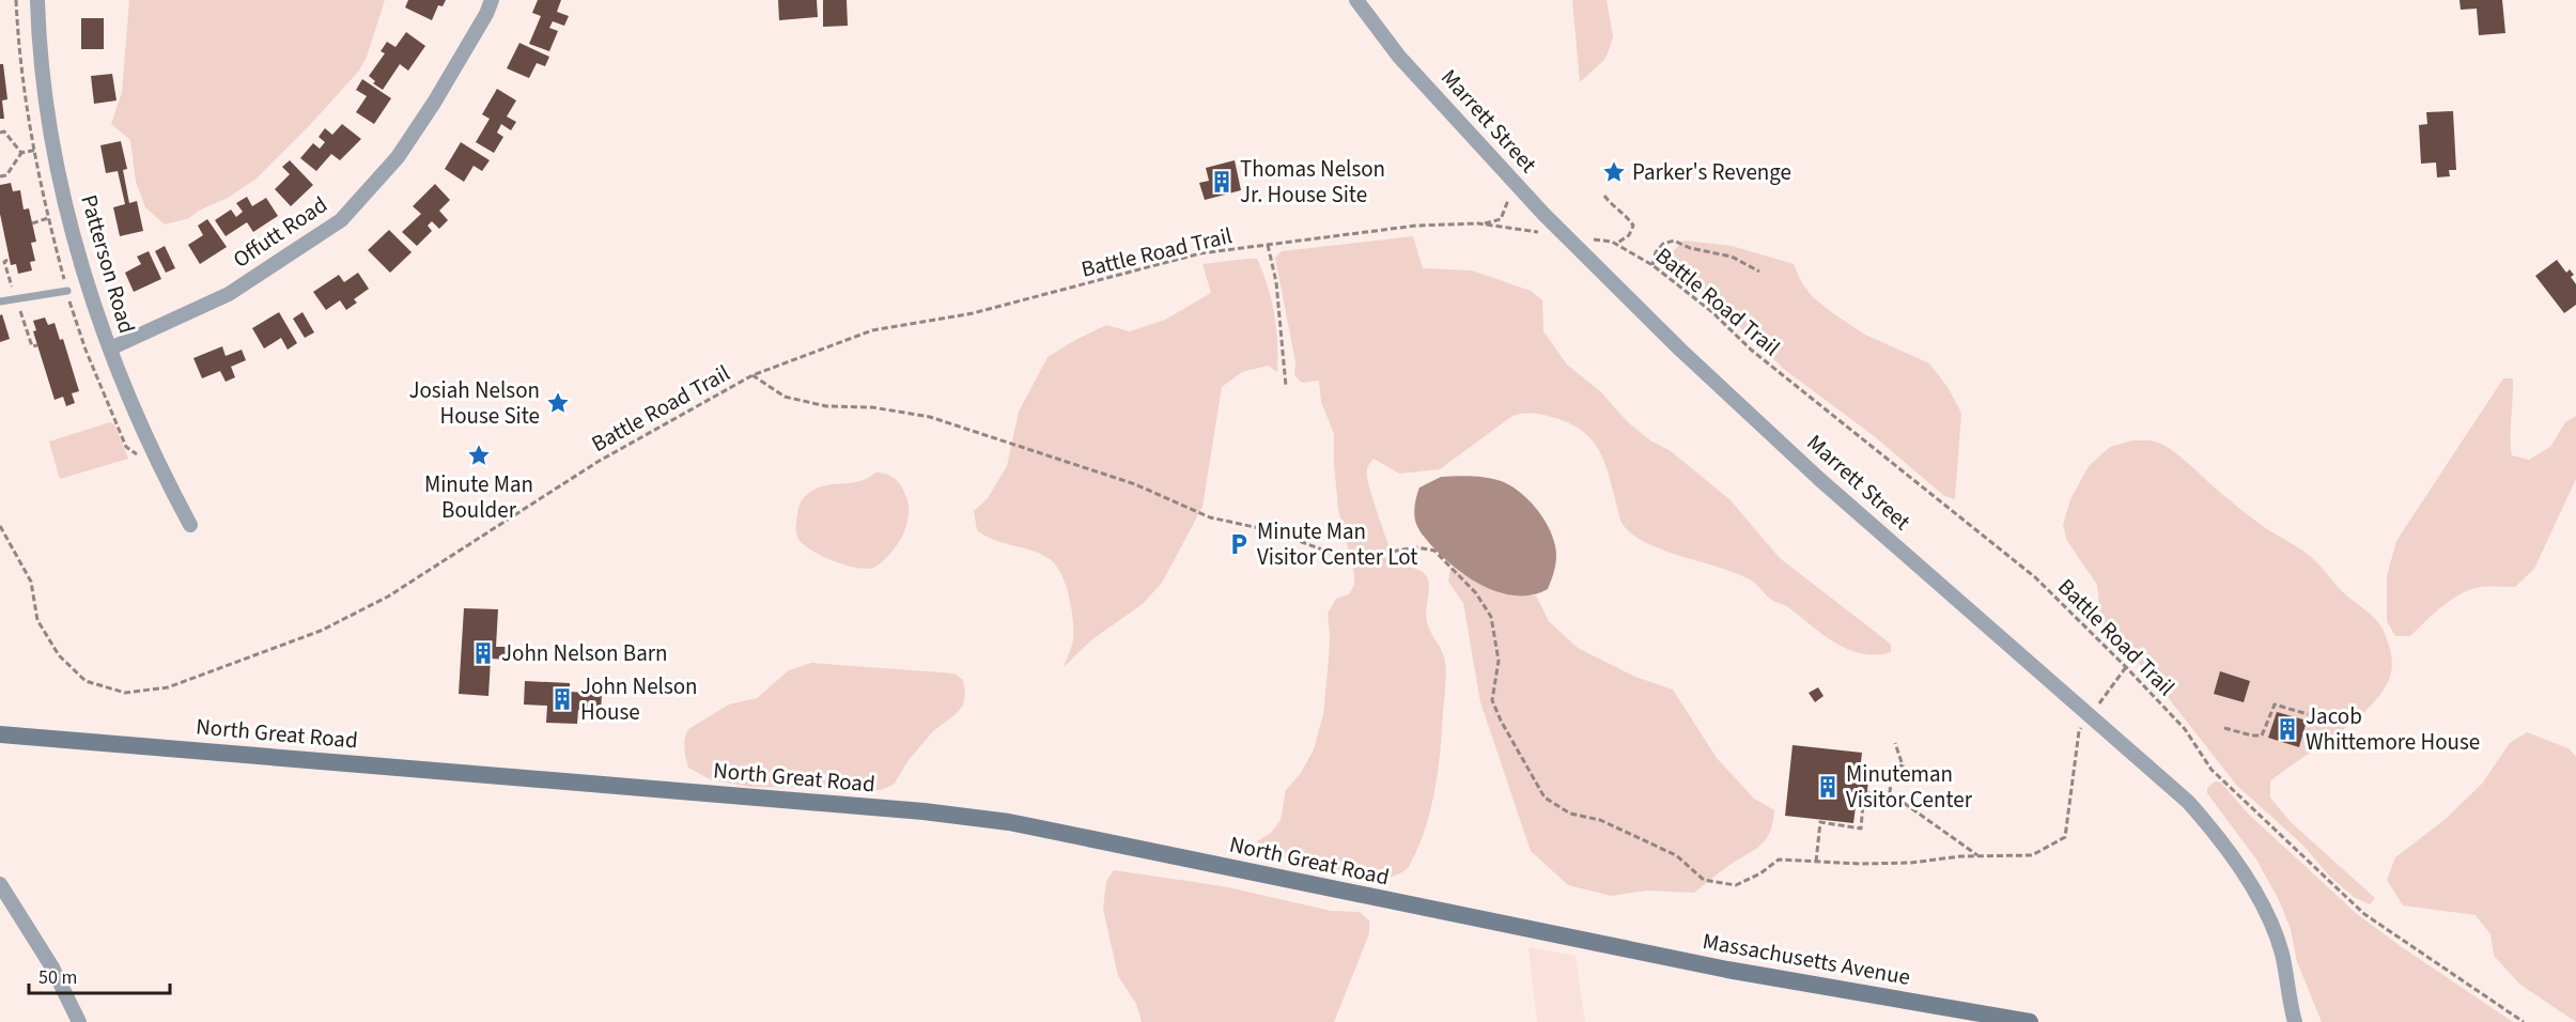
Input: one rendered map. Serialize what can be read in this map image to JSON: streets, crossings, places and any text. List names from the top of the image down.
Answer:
{
  "streets": {
    "main road": ["North Great Road", "Massachusetts Avenue"],
    "street": ["Marrett Street", "Offutt Road", "Patterson Road"],
    "path": ["Battle Road Trail"]
  },
  "crossings": [
    ["Marrett Street", "Battle Road Trail"],
    ["Offutt Road", "Patterson Road"],
    ["North Great Road", "Massachusetts Avenue"]
  ],
  "places": {
    "place": ["Parker's Revenge", "Josiah Nelson House Site", "Minute Man Boulder"],
    "building": [
      "Thomas Nelson Jr. House Site",
      "John Nelson Barn",
      "John Nelson House",
      "Jacob Whittemore House",
      "Minuteman Visitor Center"
    ],
    "parking": ["Minute Man Visitor Center Lot"]
  },
  "scale_bar": "50 m"
}
